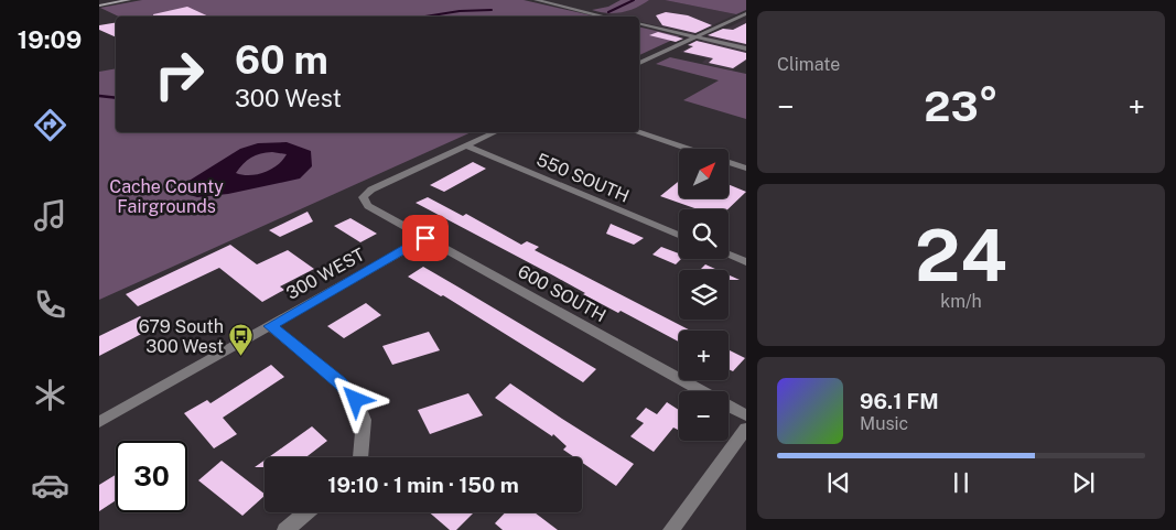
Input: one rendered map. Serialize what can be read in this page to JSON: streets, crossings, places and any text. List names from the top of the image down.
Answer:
{
  "streets": {
    "street": ["550 SOUTH", "300 WEST", "600 SOUTH"]
  },
  "crossings": [
    ["550 SOUTH", "600 SOUTH"],
    ["300 WEST", "600 SOUTH"]
  ],
  "parks": ["Cache County Fairgrounds"],
  "places": {
    "bus stop": ["679 South 300 West"]
  },
  "north": "top right",
  "page": {
    "tabs": "19:09",
    "tile": [
      "Climate",
      ["24", "km/h"]
    ],
    "turn": ["60 m", "300 West"],
    "heat": ["−", "23°", "+"],
    "map_buttons": ["+", "−"],
    "song": ["96.1 FM", "Music"],
    "limit": "30",
    "trip": "19:10 · 1 min · 150 m"
  }
}
